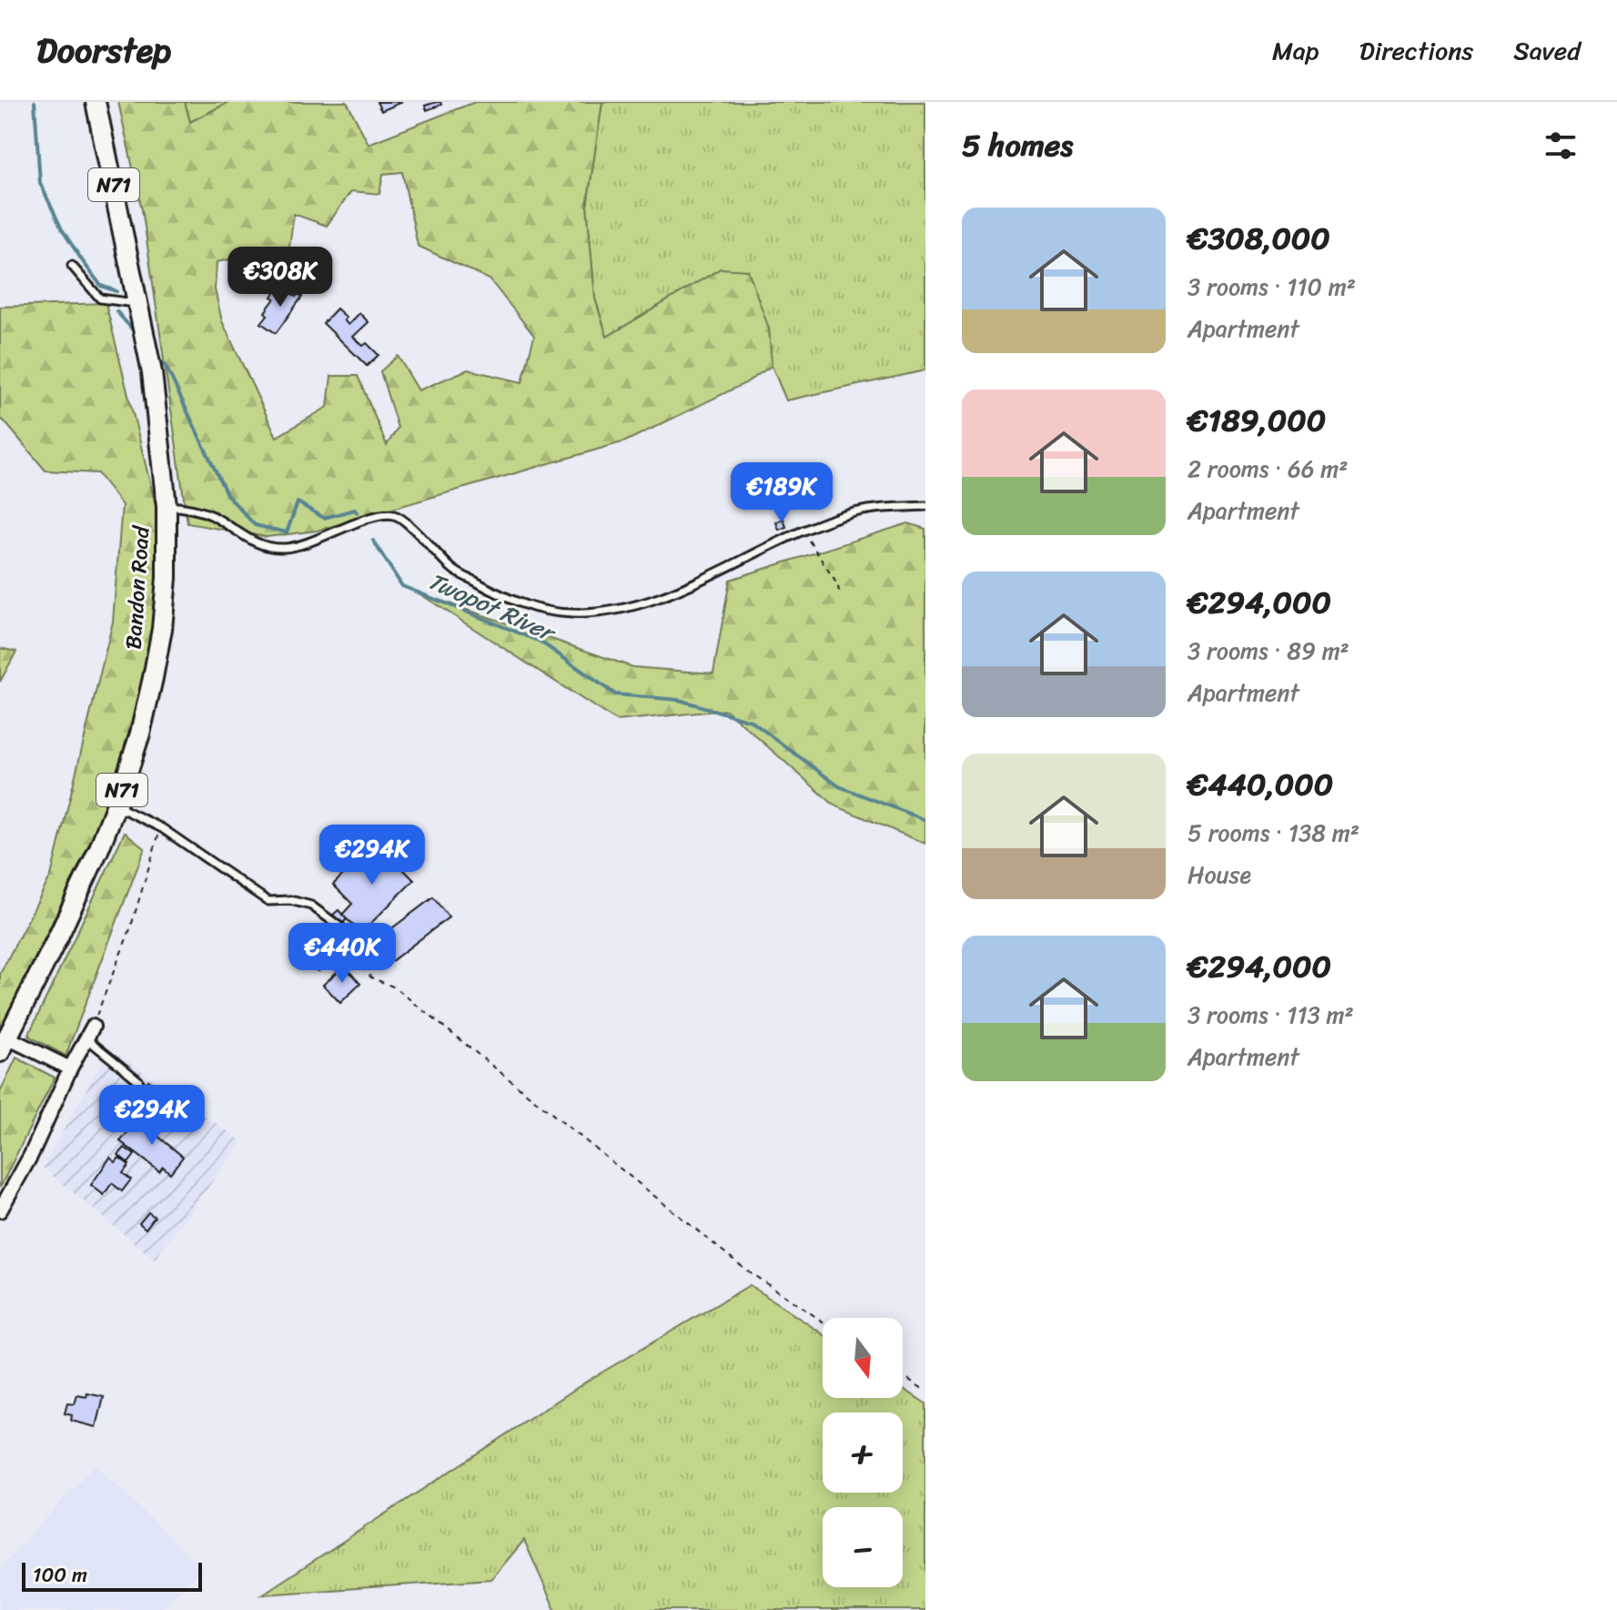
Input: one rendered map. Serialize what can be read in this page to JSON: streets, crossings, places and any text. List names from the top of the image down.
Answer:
{
  "streets": {
    "main road": ["N71", "Bandon Road"]
  },
  "water": ["Twopot River"],
  "scale_bar": "100 m",
  "north": "bottom",
  "page": {
    "header": "Doorstep",
    "nav": ["Map", "Directions", "Saved"],
    "heading": "5 homes",
    "list": [
      {
        "name": "€308,000",
        "note": "3 rooms · 110 m² · Apartment"
      },
      {
        "name": "€189,000",
        "note": "2 rooms · 66 m² · Apartment"
      },
      {
        "name": "€294,000",
        "note": "3 rooms · 89 m² · Apartment"
      },
      {
        "name": "€440,000",
        "note": "5 rooms · 138 m² · House"
      },
      {
        "name": "€294,000",
        "note": "3 rooms · 113 m² · Apartment"
      }
    ],
    "price": [
      "€308K",
      "€189K",
      "€294K",
      "€440K",
      "€294K"
    ],
    "map_buttons": ["+", "−"],
    "scale": "100 m"
  }
}
